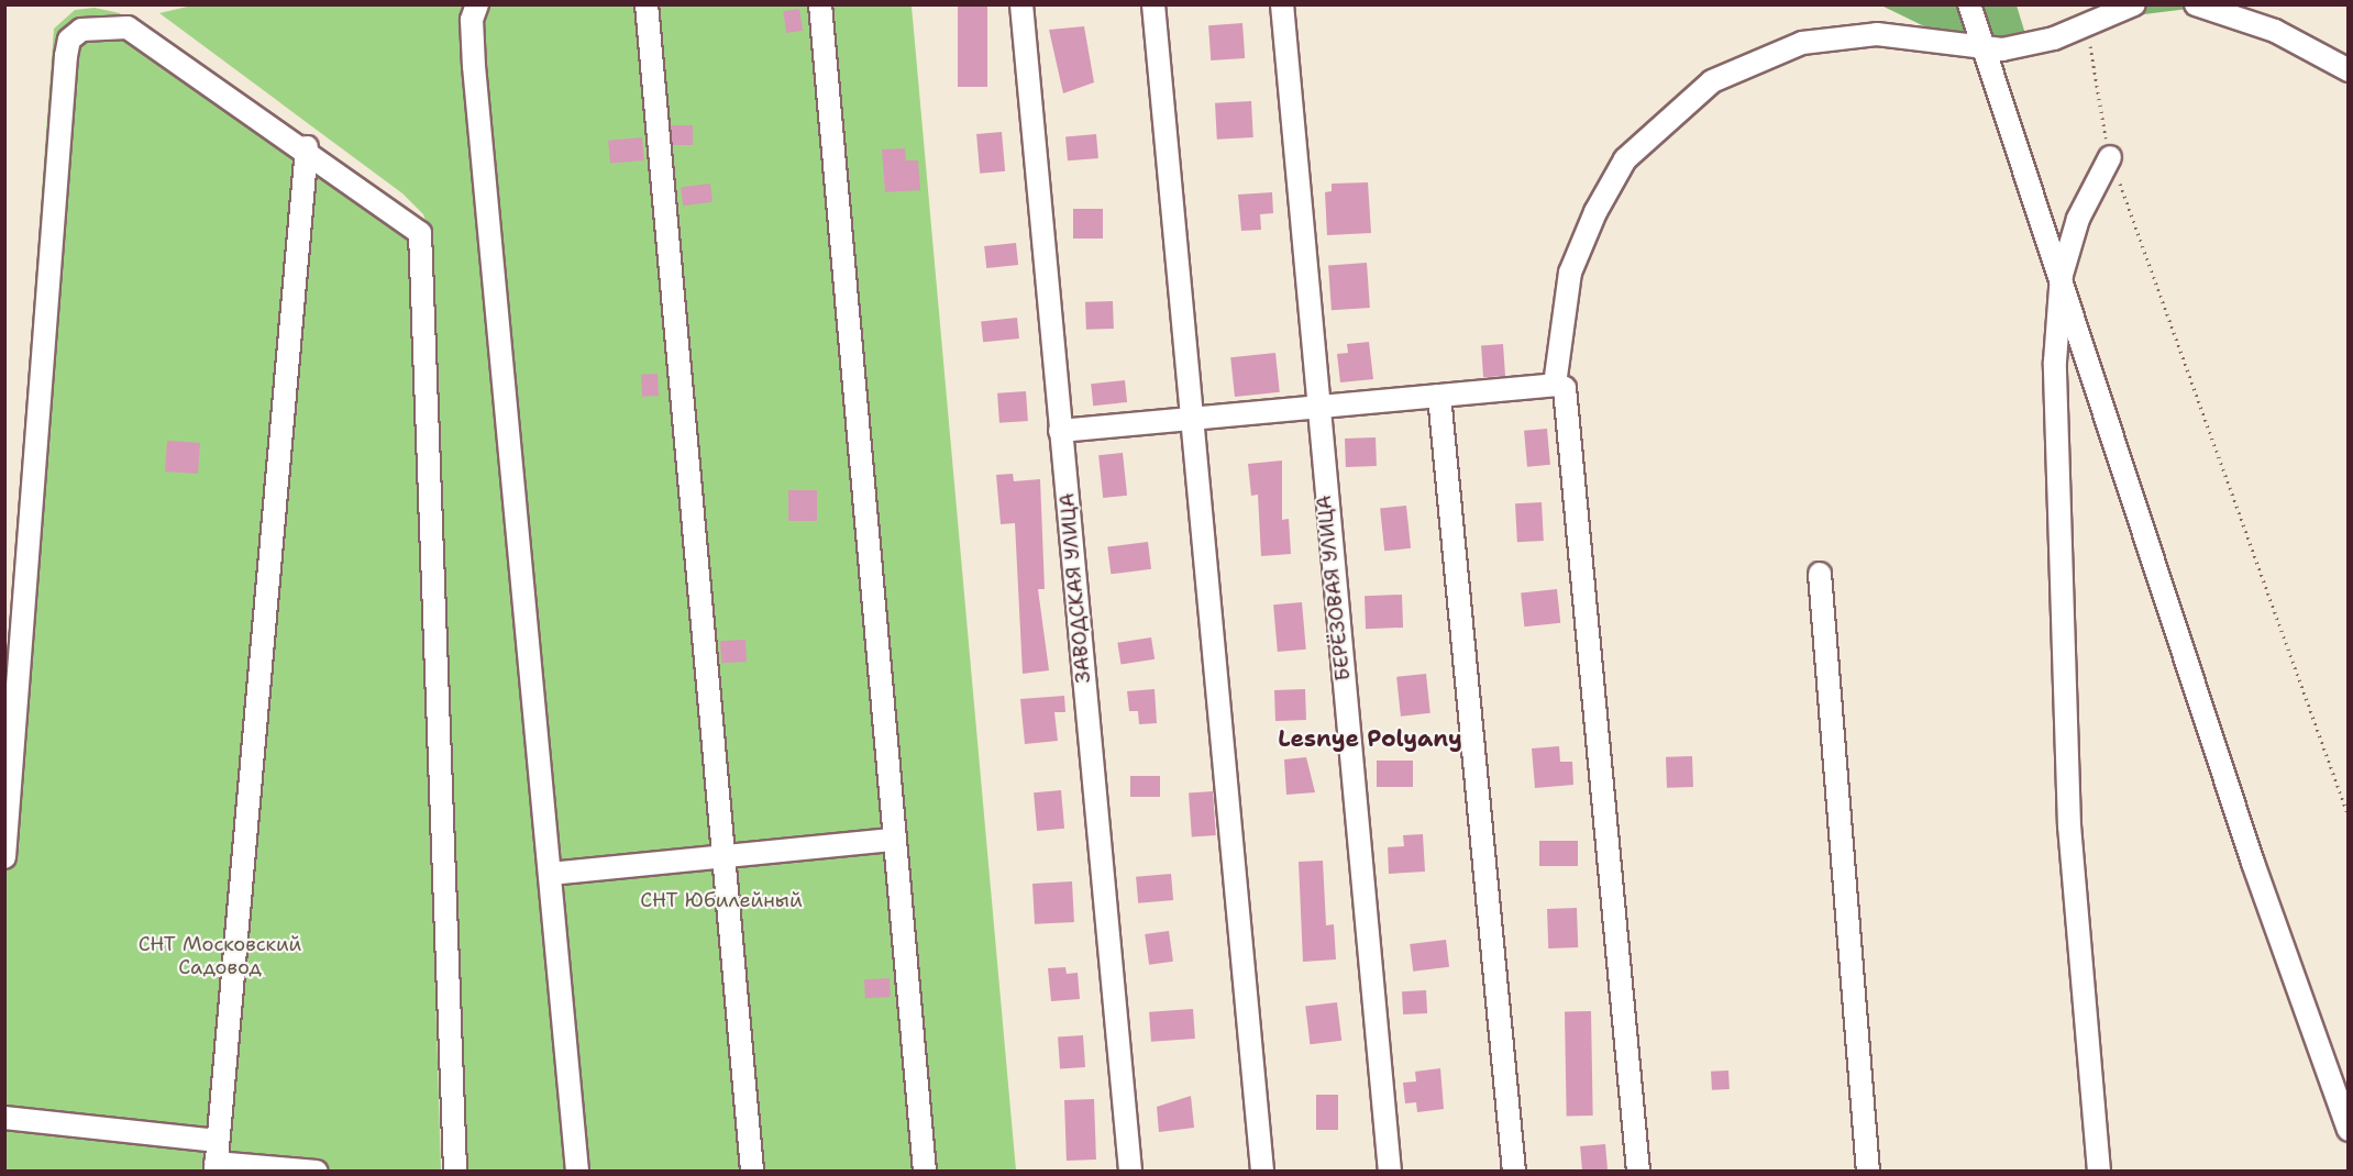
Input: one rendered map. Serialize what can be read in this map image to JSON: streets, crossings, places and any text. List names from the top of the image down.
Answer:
{
  "streets": {
    "street": ["ЗАВОДСКАЯ УЛИЦА", "БЕРЁЗОВАЯ УЛИЦА"]
  },
  "districts": ["Lesnye Polyany"],
  "parks": ["СНТ Юбилейный", "СНТ Московский Садовод"]
}
